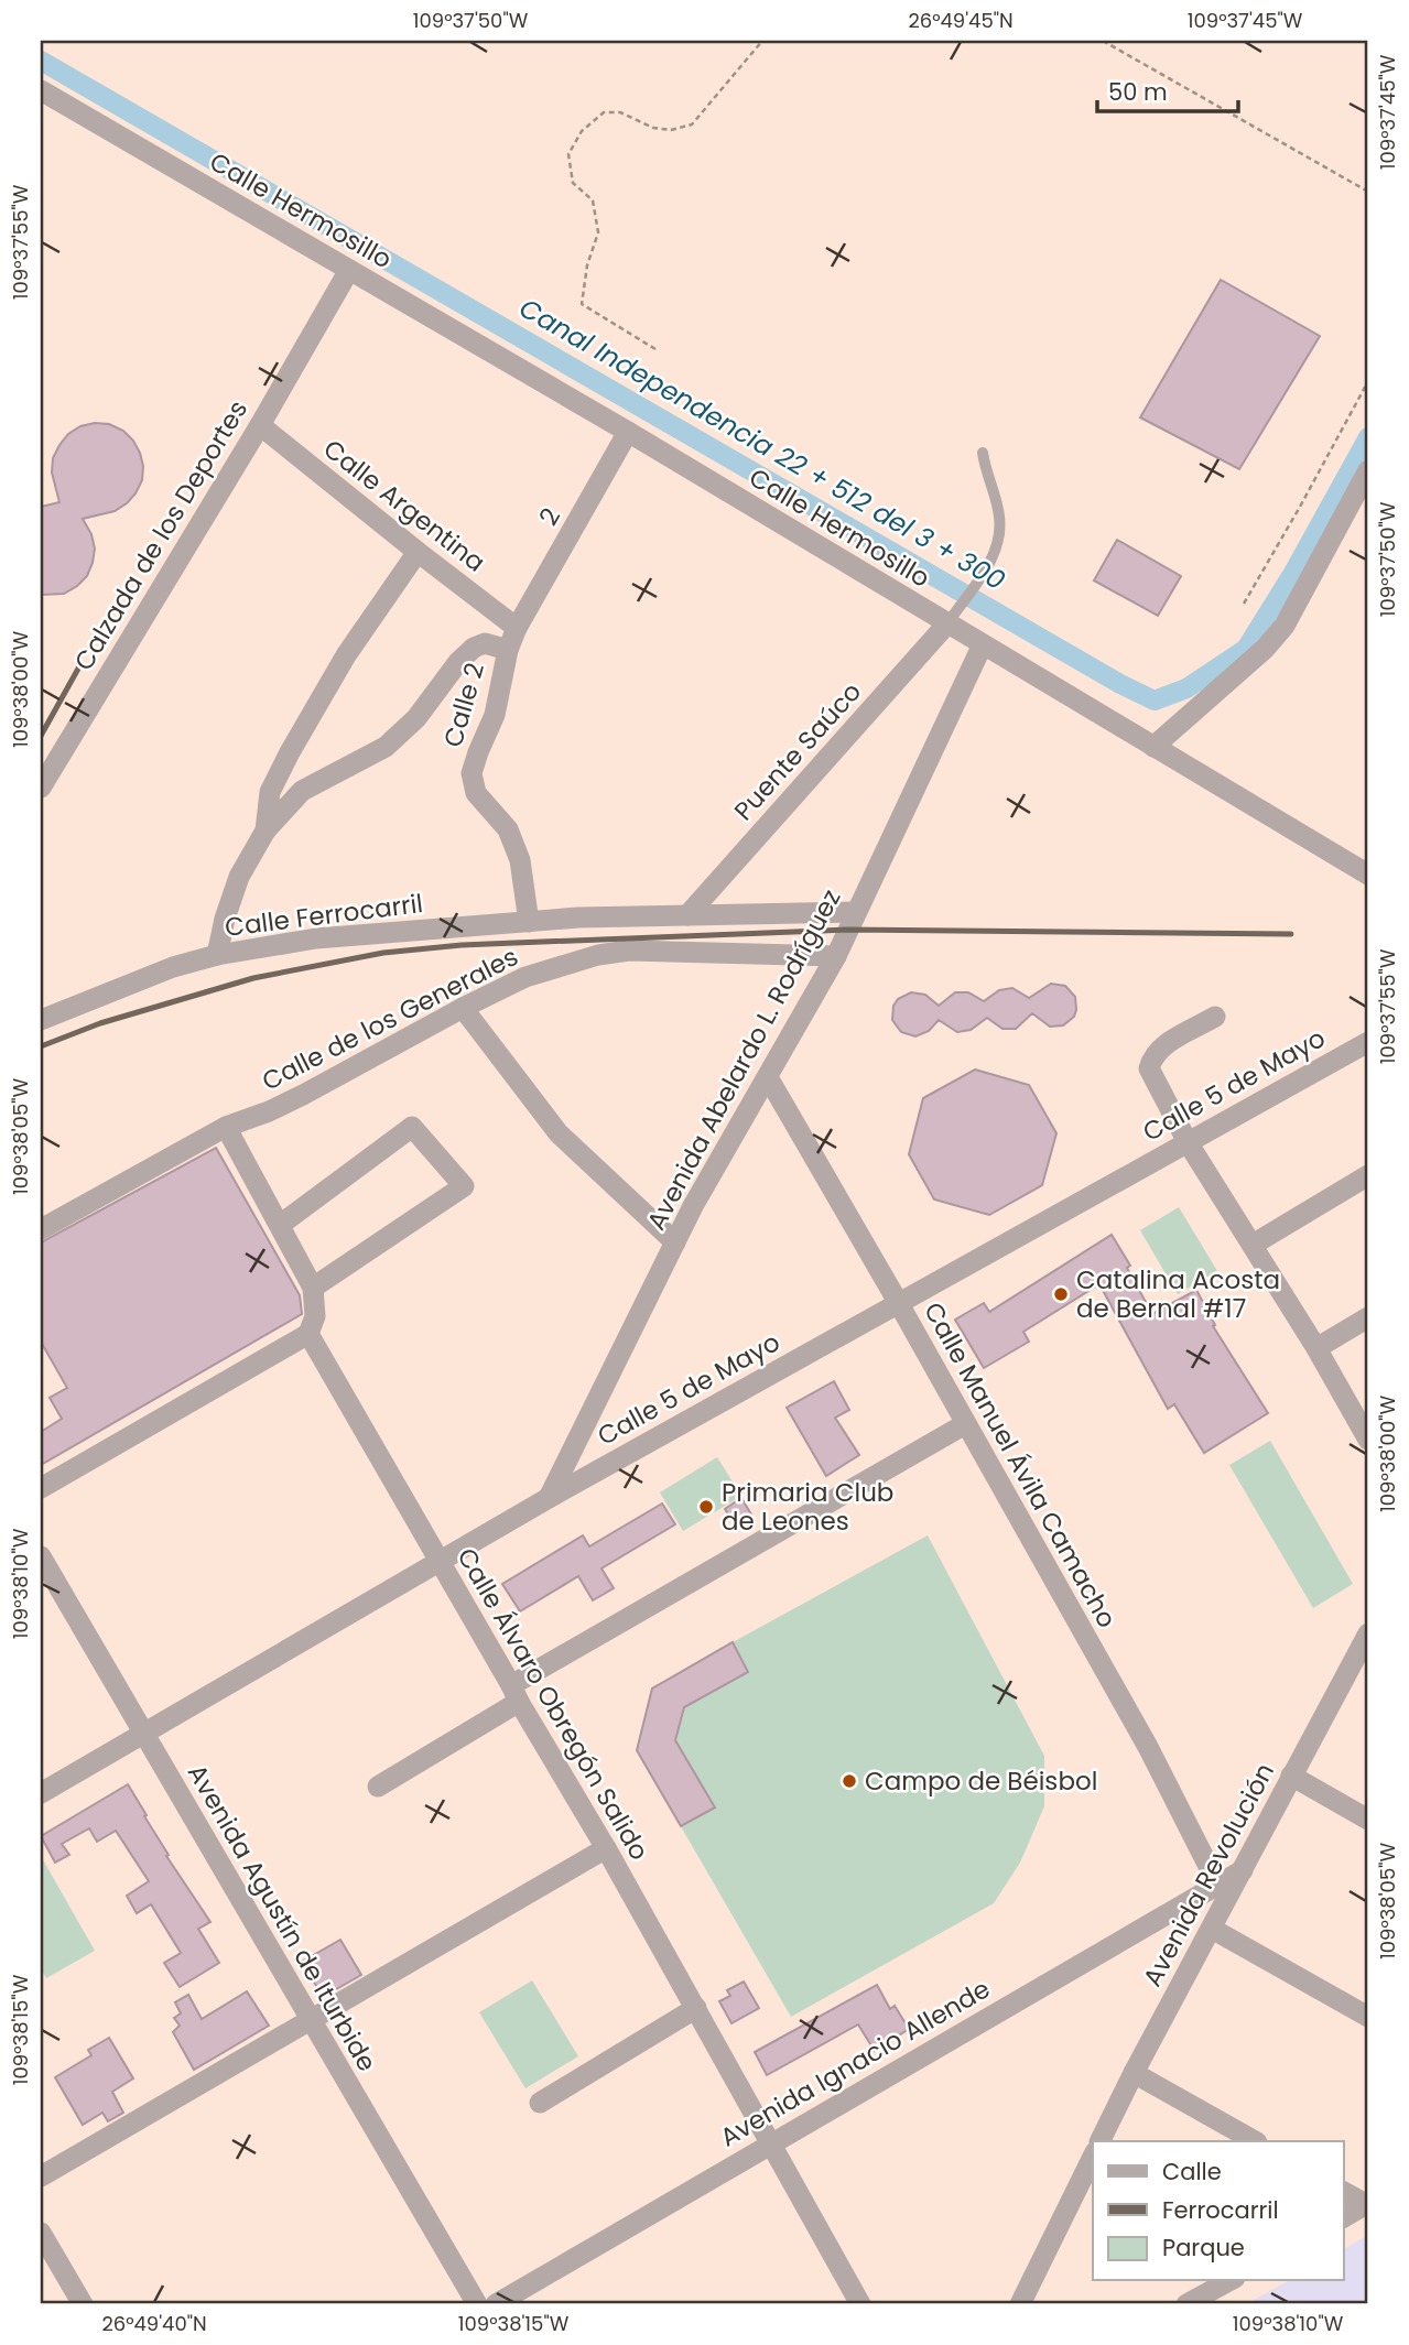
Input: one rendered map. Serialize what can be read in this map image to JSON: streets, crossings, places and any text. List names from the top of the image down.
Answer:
{
  "streets": {
    "street": [
      "Calle Hermosillo",
      "Calle Argentina",
      "2",
      "Calzada de los Deportes",
      "Calle 2",
      "Puente Saúco",
      "Calle Ferrocarril",
      "Calle de los Generales",
      "Avenida Abelardo L. Rodríguez",
      "Calle 5 de Mayo",
      "Calle Manuel Ávila Camacho",
      "Calle Álvaro Obregón Salido",
      "Avenida Revolución",
      "Avenida Agustín de Iturbide",
      "Avenida Ignacio Allende"
    ]
  },
  "crossings": [
    ["Calle Hermosillo", "2"],
    ["Calle Hermosillo", "Calzada de los Deportes"],
    ["Calle Hermosillo", "Puente Saúco"],
    ["Calle Hermosillo", "Avenida Abelardo L. Rodríguez"],
    ["Calle Argentina", "2"],
    ["Calle Argentina", "Calzada de los Deportes"],
    ["Calle Argentina", "Calle 2"],
    ["2", "Calle 2"],
    ["Calle 2", "Calle Ferrocarril"],
    ["Puente Saúco", "Calle Ferrocarril"],
    ["Calle Ferrocarril", "Avenida Abelardo L. Rodríguez"],
    ["Calle de los Generales", "Avenida Abelardo L. Rodríguez"],
    ["Avenida Abelardo L. Rodríguez", "Calle 5 de Mayo"],
    ["Avenida Abelardo L. Rodríguez", "Calle Manuel Ávila Camacho"],
    ["Calle 5 de Mayo", "Calle Manuel Ávila Camacho"],
    ["Calle 5 de Mayo", "Calle Álvaro Obregón Salido"],
    ["Calle 5 de Mayo", "Avenida Agustín de Iturbide"],
    ["Calle Manuel Ávila Camacho", "Avenida Ignacio Allende"],
    ["Calle Álvaro Obregón Salido", "Avenida Ignacio Allende"],
    ["Avenida Revolución", "Avenida Ignacio Allende"]
  ],
  "water": ["Canal Independencia 22 + 512 del 3 + 300"],
  "places": ["Catalina Acosta de Bernal #17", "Primaria Club de Leones", "Campo de Béisbol"],
  "legend": ["Calle", "Ferrocarril", "Parque"],
  "scale_bar": "50 m",
  "coordinates": [
    "109°37'50\"W",
    "26°49'45\"N",
    "109°37'45\"W",
    "109°37'55\"W",
    "109°38'00\"W",
    "109°38'05\"W",
    "109°38'10\"W",
    "109°38'15\"W",
    "26°49'40\"N"
  ]
}
